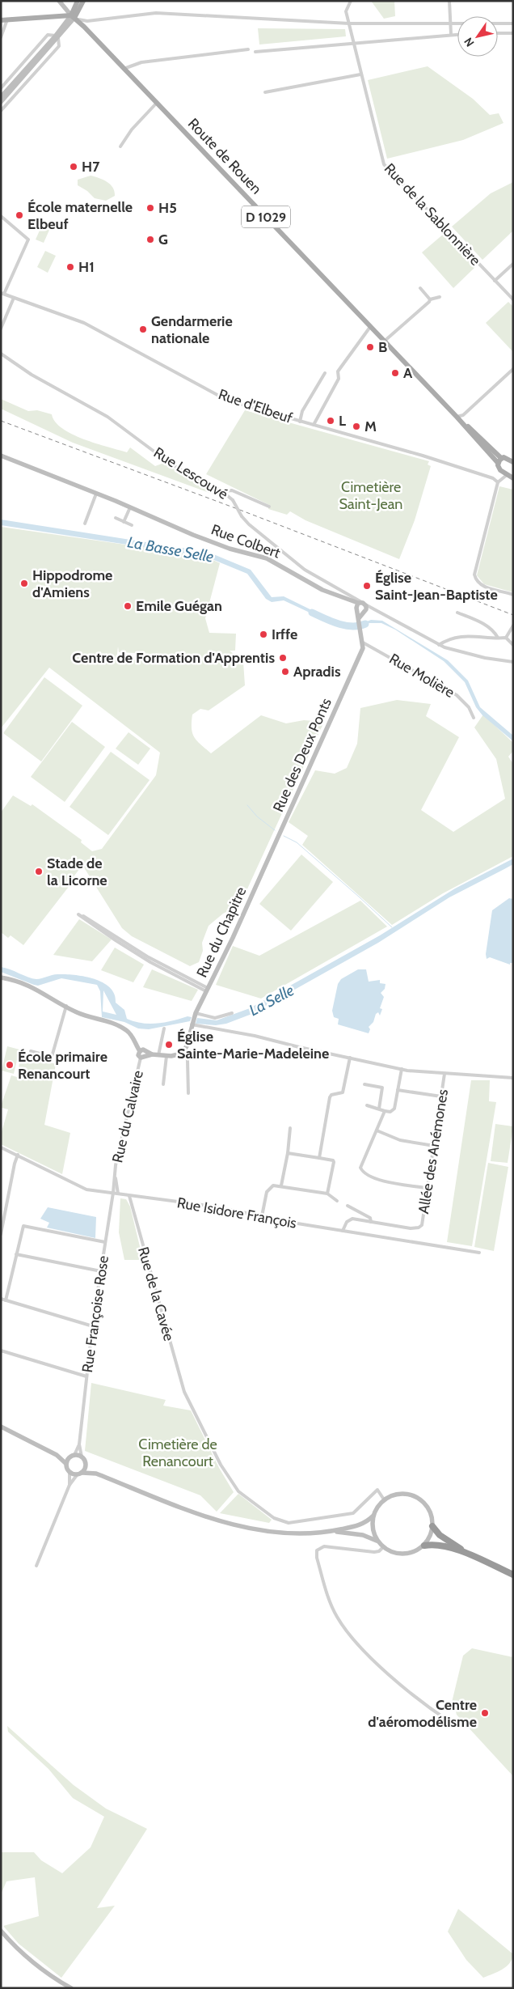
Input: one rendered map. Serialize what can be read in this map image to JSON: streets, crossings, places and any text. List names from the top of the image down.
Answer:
{
  "streets": {
    "main road": ["Route de Rouen", "D 1029"],
    "street": [
      "Rue de la Sablonnière",
      "Rue d'Elbeuf",
      "Rue Lescouvé",
      "Rue Colbert",
      "Rue Molière",
      "Rue des Deux Ponts",
      "Rue du Chapitre",
      "Rue du Calvaire",
      "Allée des Anémones",
      "Rue Isidore François",
      "Rue de la Cavée",
      "Rue Françoise Rose"
    ]
  },
  "crossings": [
    ["Rue Lescouvé", "Rue Colbert"],
    ["Rue Lescouvé", "Rue des Deux Ponts"],
    ["Rue Molière", "Rue des Deux Ponts"],
    ["Rue des Deux Ponts", "Rue du Chapitre"],
    ["Rue du Calvaire", "Rue Isidore François"],
    ["Rue du Calvaire", "Rue Françoise Rose"],
    ["Allée des Anémones", "Rue Isidore François"],
    ["Rue Isidore François", "Rue de la Cavée"],
    ["Rue Isidore François", "Rue Françoise Rose"]
  ],
  "water": ["La Basse Selle", "La Selle"],
  "parks": ["Cimetière Saint-Jean", "Cimetière de Renancourt"],
  "places": [
    "H7",
    "H5",
    "École maternelle Elbeuf",
    "G",
    "H1",
    "Gendarmerie nationale",
    "B",
    "A",
    "L",
    "M",
    "Hippodrome d'Amiens",
    "Église Saint-Jean-Baptiste",
    "Emile Guégan",
    "Irffe",
    "Centre de Formation d'Apprentis",
    "Apradis",
    "Stade de la Licorne",
    "Église Sainte-Marie-Madeleine",
    "École primaire Renancourt",
    "Centre d'aéromodélisme"
  ],
  "north": "bottom left"
}
